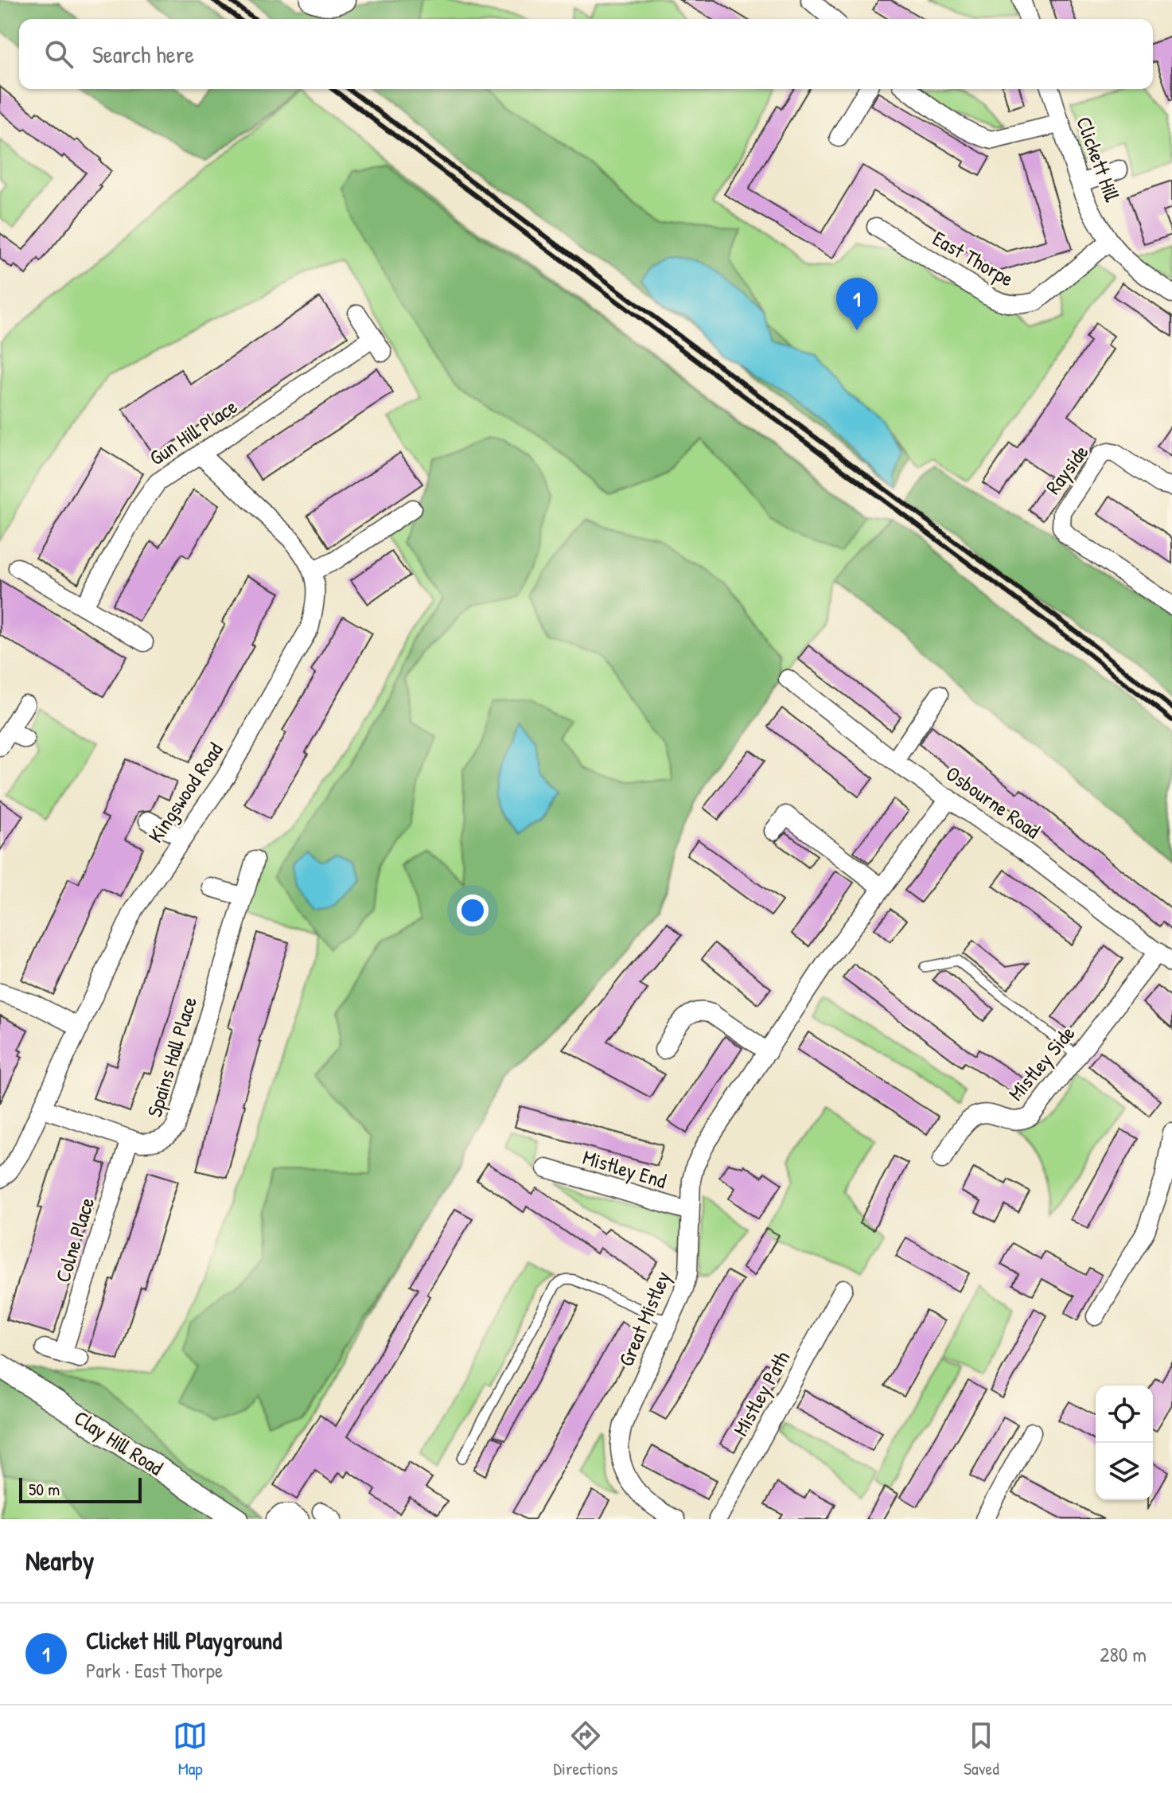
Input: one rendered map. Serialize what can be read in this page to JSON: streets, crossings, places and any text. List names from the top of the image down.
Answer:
{
  "streets": {
    "street": [
      "Clickett Hill",
      "East Thorpe",
      "Gun Hill Place",
      "Rayside",
      "Kingswood Road",
      "Osbourne Road",
      "Spains Hall Place",
      "Mistley Side",
      "Mistley End",
      "Colne Place",
      "Great Mistley",
      "Mistley Path",
      "Clay Hill Road"
    ]
  },
  "crossings": [
    ["Clickett Hill", "East Thorpe"],
    ["Kingswood Road", "Spains Hall Place"],
    ["Osbourne Road", "Mistley Side"],
    ["Osbourne Road", "Great Mistley"],
    ["Spains Hall Place", "Colne Place"],
    ["Mistley End", "Great Mistley"]
  ],
  "scale_bar": "50 m",
  "page": {
    "search": "Search here",
    "pins": "1",
    "scale": "50 m",
    "heading": "Nearby",
    "list": [
      {
        "mark": "1",
        "name": "Clicket Hill Playground",
        "note": "Park · East Thorpe",
        "value": "280 m"
      }
    ],
    "nav": ["Map", "Directions", "Saved"]
  }
}
